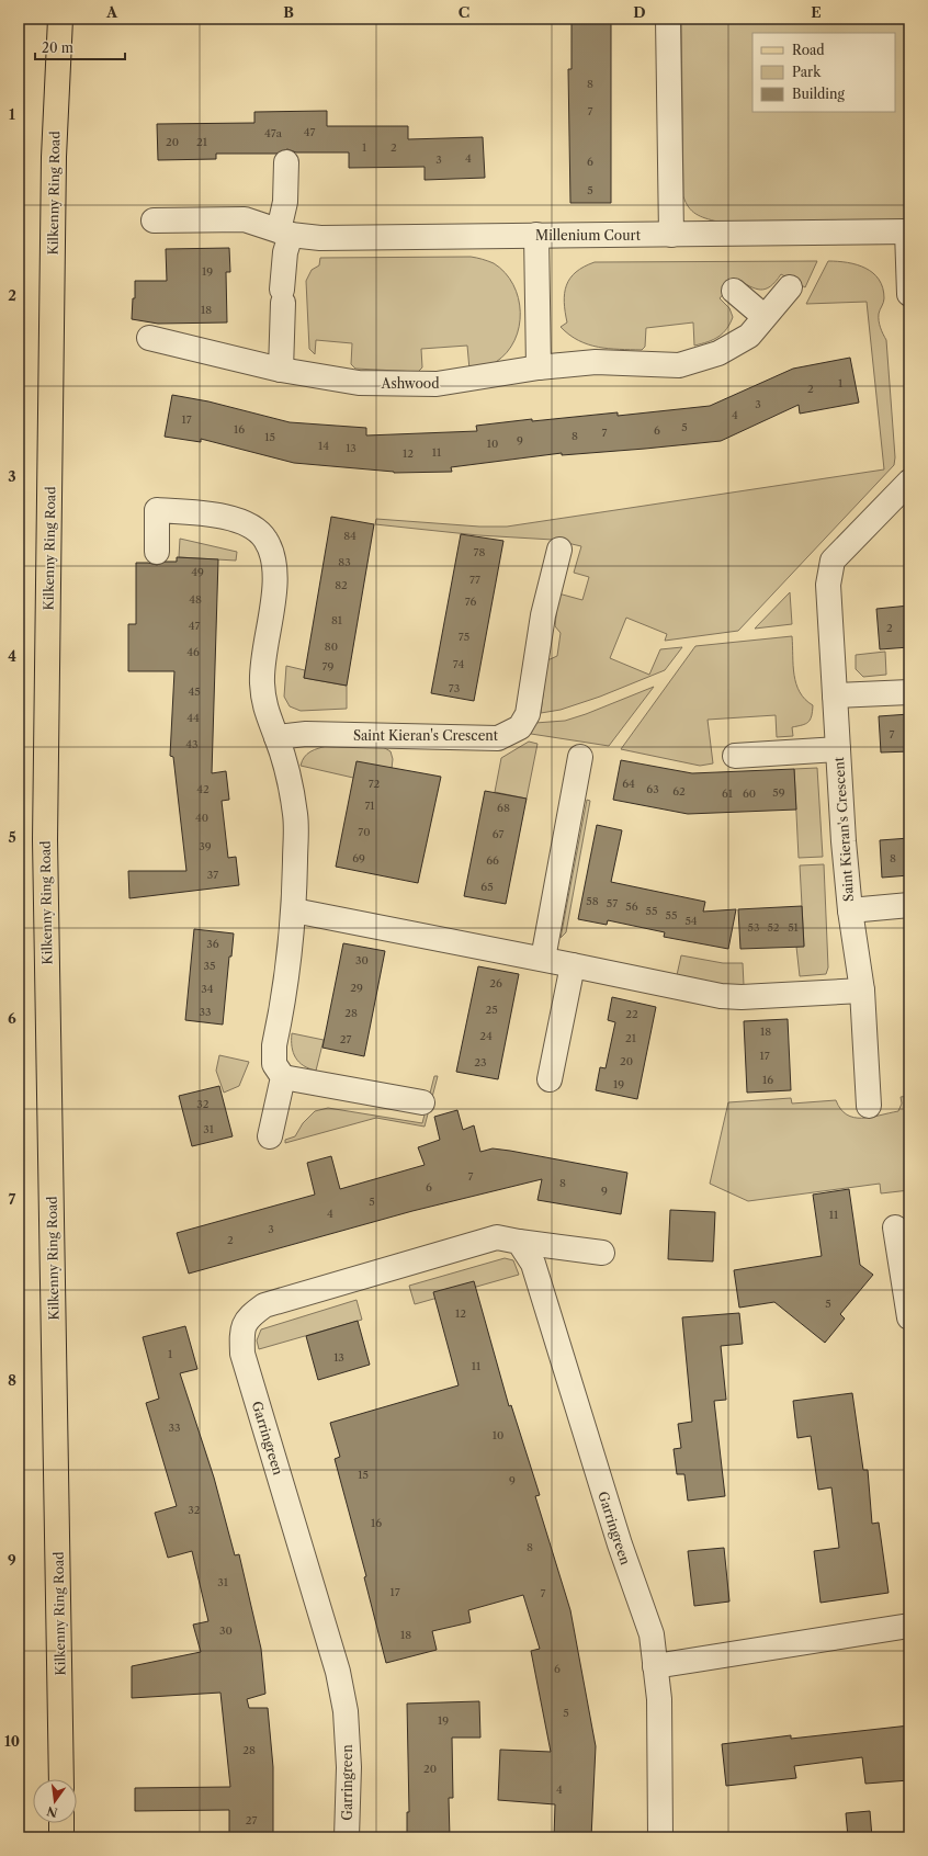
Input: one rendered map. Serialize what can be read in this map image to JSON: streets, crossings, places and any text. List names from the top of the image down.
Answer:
{
  "streets": {
    "main road": ["Kilkenny Ring Road"],
    "street": [
      "Millenium Court",
      "Ashwood",
      "Saint Kieran's Crescent",
      "Garringreen"
    ]
  },
  "house_numbers": [
    "8",
    "7",
    "47",
    "47a",
    "20",
    "21",
    "1",
    "2",
    "4",
    "3",
    "6",
    "5",
    "19",
    "18",
    "1",
    "2",
    "3",
    "4",
    "17",
    "5",
    "16",
    "6",
    "7",
    "8",
    "15",
    "9",
    "10",
    "14",
    "13",
    "11",
    "12",
    "84",
    "78",
    "83",
    "49",
    "77",
    "82",
    "48",
    "76",
    "81",
    "47",
    "2",
    "75",
    "80",
    "46",
    "74",
    "79",
    "73",
    "45",
    "44",
    "7",
    "43",
    "72",
    "64",
    "42",
    "63",
    "62",
    "59",
    "61",
    "60",
    "71",
    "68",
    "40",
    "70",
    "67",
    "39",
    "69",
    "8",
    "66",
    "37",
    "65",
    "58",
    "57",
    "56",
    "55",
    "55",
    "54",
    "53",
    "52",
    "51",
    "36",
    "30",
    "35",
    "26",
    "29",
    "34",
    "25",
    "33",
    "28",
    "22",
    "18",
    "24",
    "21",
    "27",
    "17",
    "20",
    "23",
    "16",
    "19",
    "32",
    "31",
    "7",
    "8",
    "6",
    "9",
    "5",
    "4",
    "11",
    "3",
    "2",
    "5",
    "12",
    "1",
    "13",
    "11",
    "33",
    "10",
    "15",
    "9",
    "32",
    "16",
    "8",
    "31",
    "17",
    "7",
    "30",
    "18",
    "6",
    "5",
    "19",
    "28",
    "20",
    "4",
    "27"
  ],
  "legend": ["Road", "Park", "Building"],
  "scale_bar": "20 m",
  "north": "bottom",
  "grid": {
    "columns": [
      "A",
      "B",
      "C",
      "D",
      "E"
    ],
    "rows": [
      "1",
      "2",
      "3",
      "4",
      "5",
      "6",
      "7",
      "8",
      "9",
      "10"
    ]
  }
}
